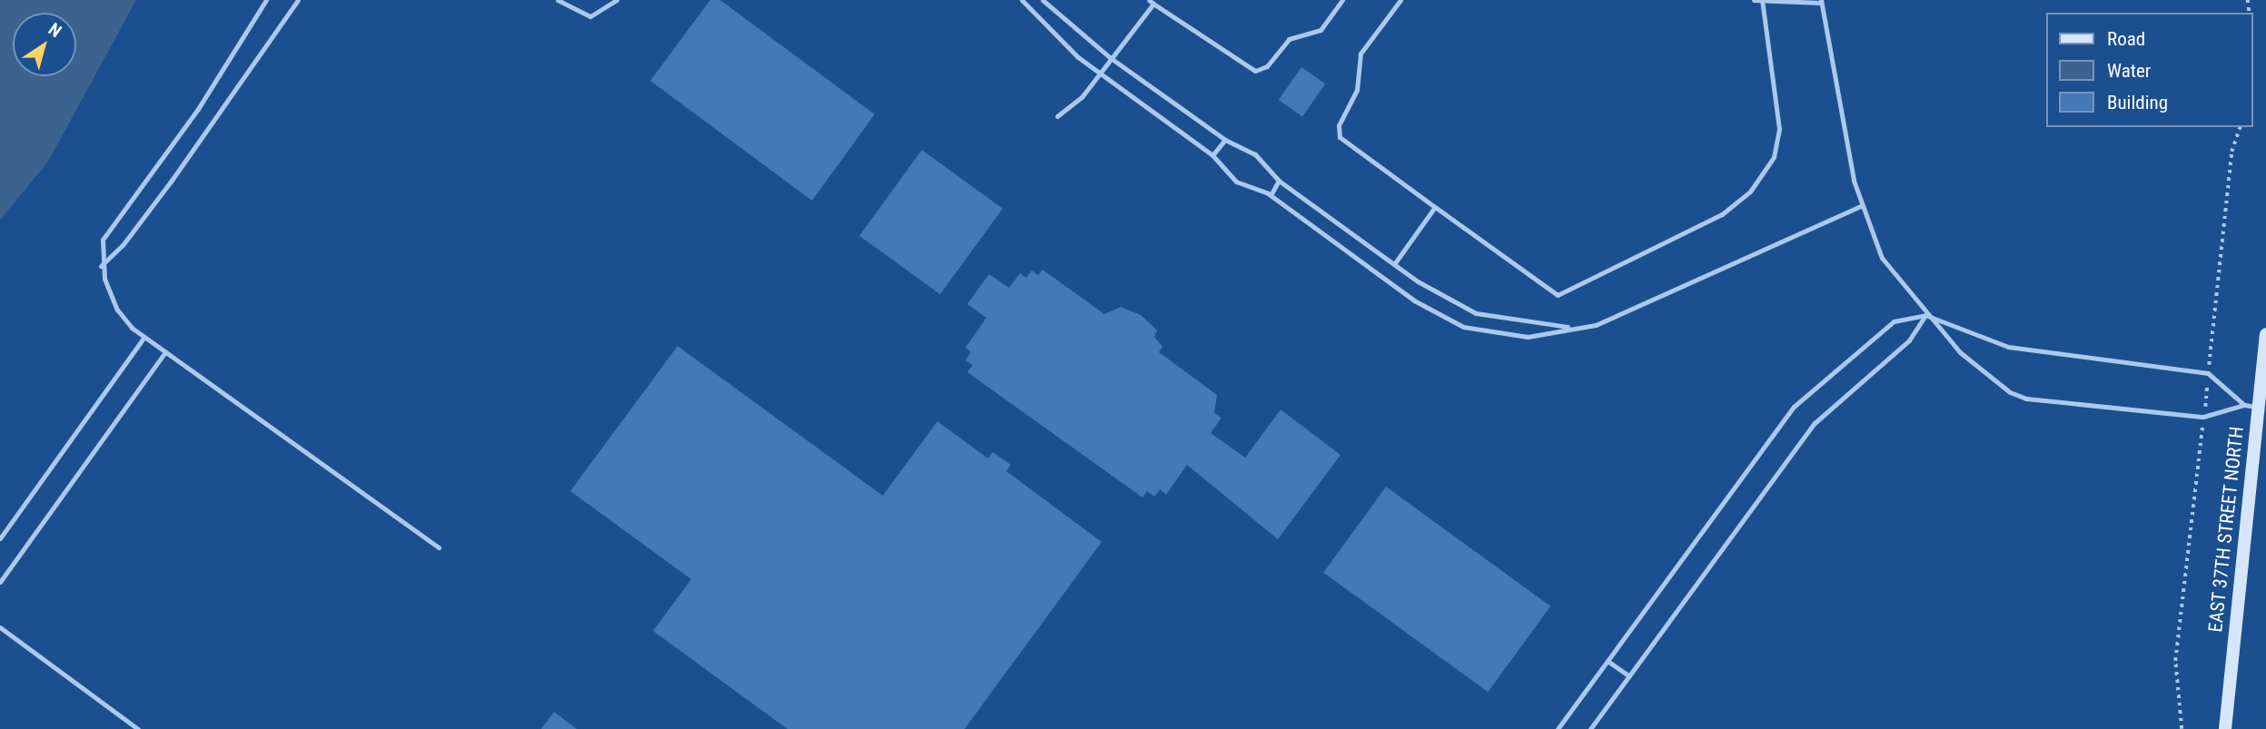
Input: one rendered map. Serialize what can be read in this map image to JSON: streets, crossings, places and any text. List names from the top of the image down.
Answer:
{
  "streets": {
    "main road": ["EAST 37TH STREET NORTH"]
  },
  "legend": ["Road", "Water", "Building"],
  "north": "top right"
}
